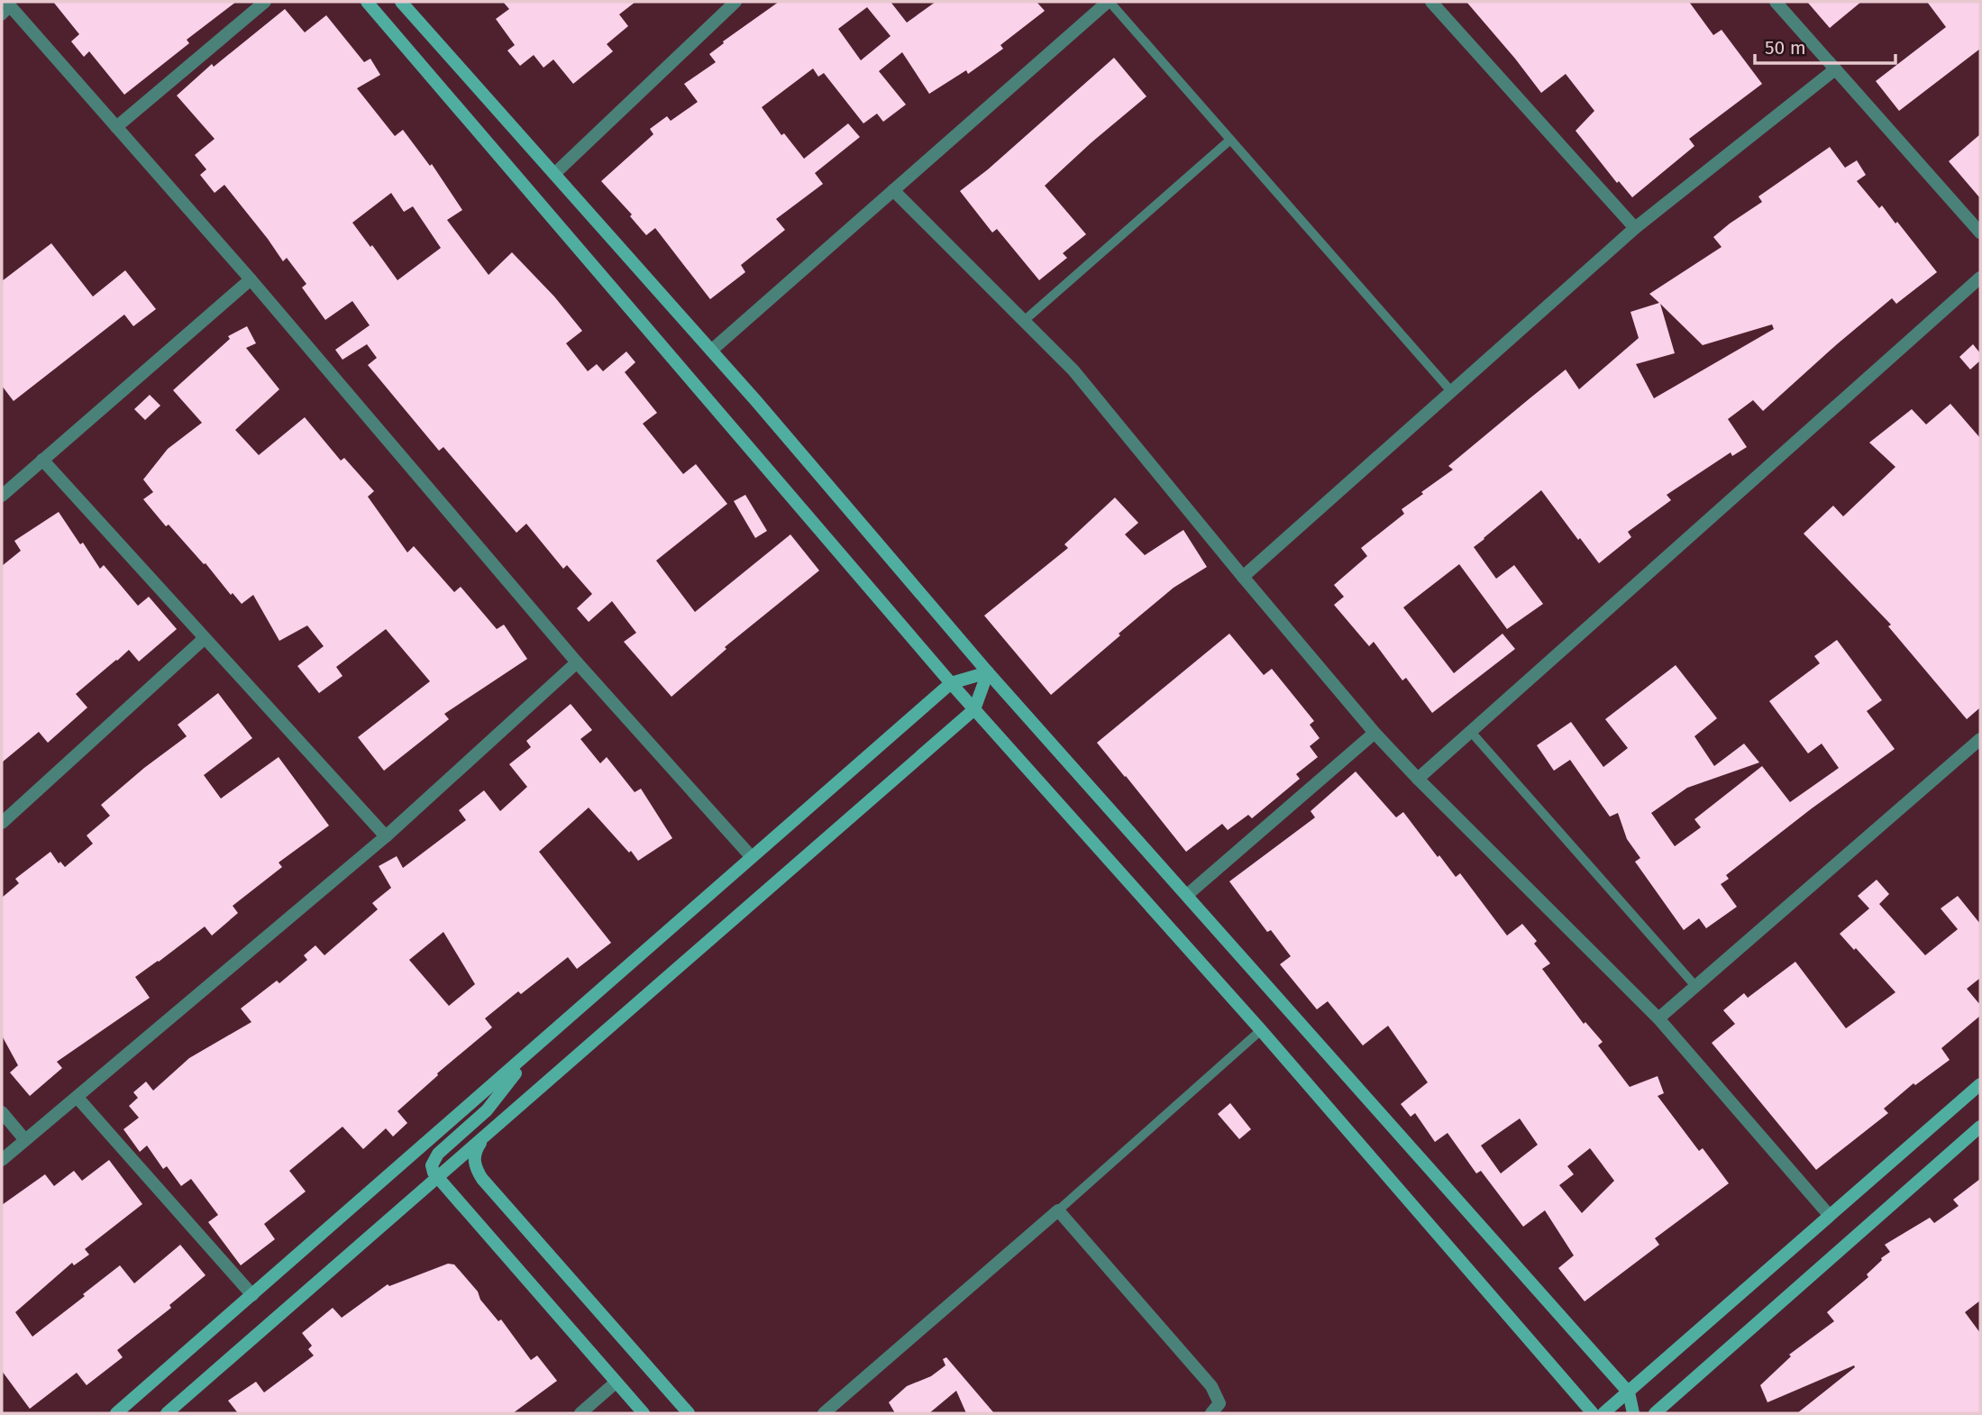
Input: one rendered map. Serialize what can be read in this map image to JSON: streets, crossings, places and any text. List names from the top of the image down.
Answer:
{
  "scale_bar": "50 m"
}
